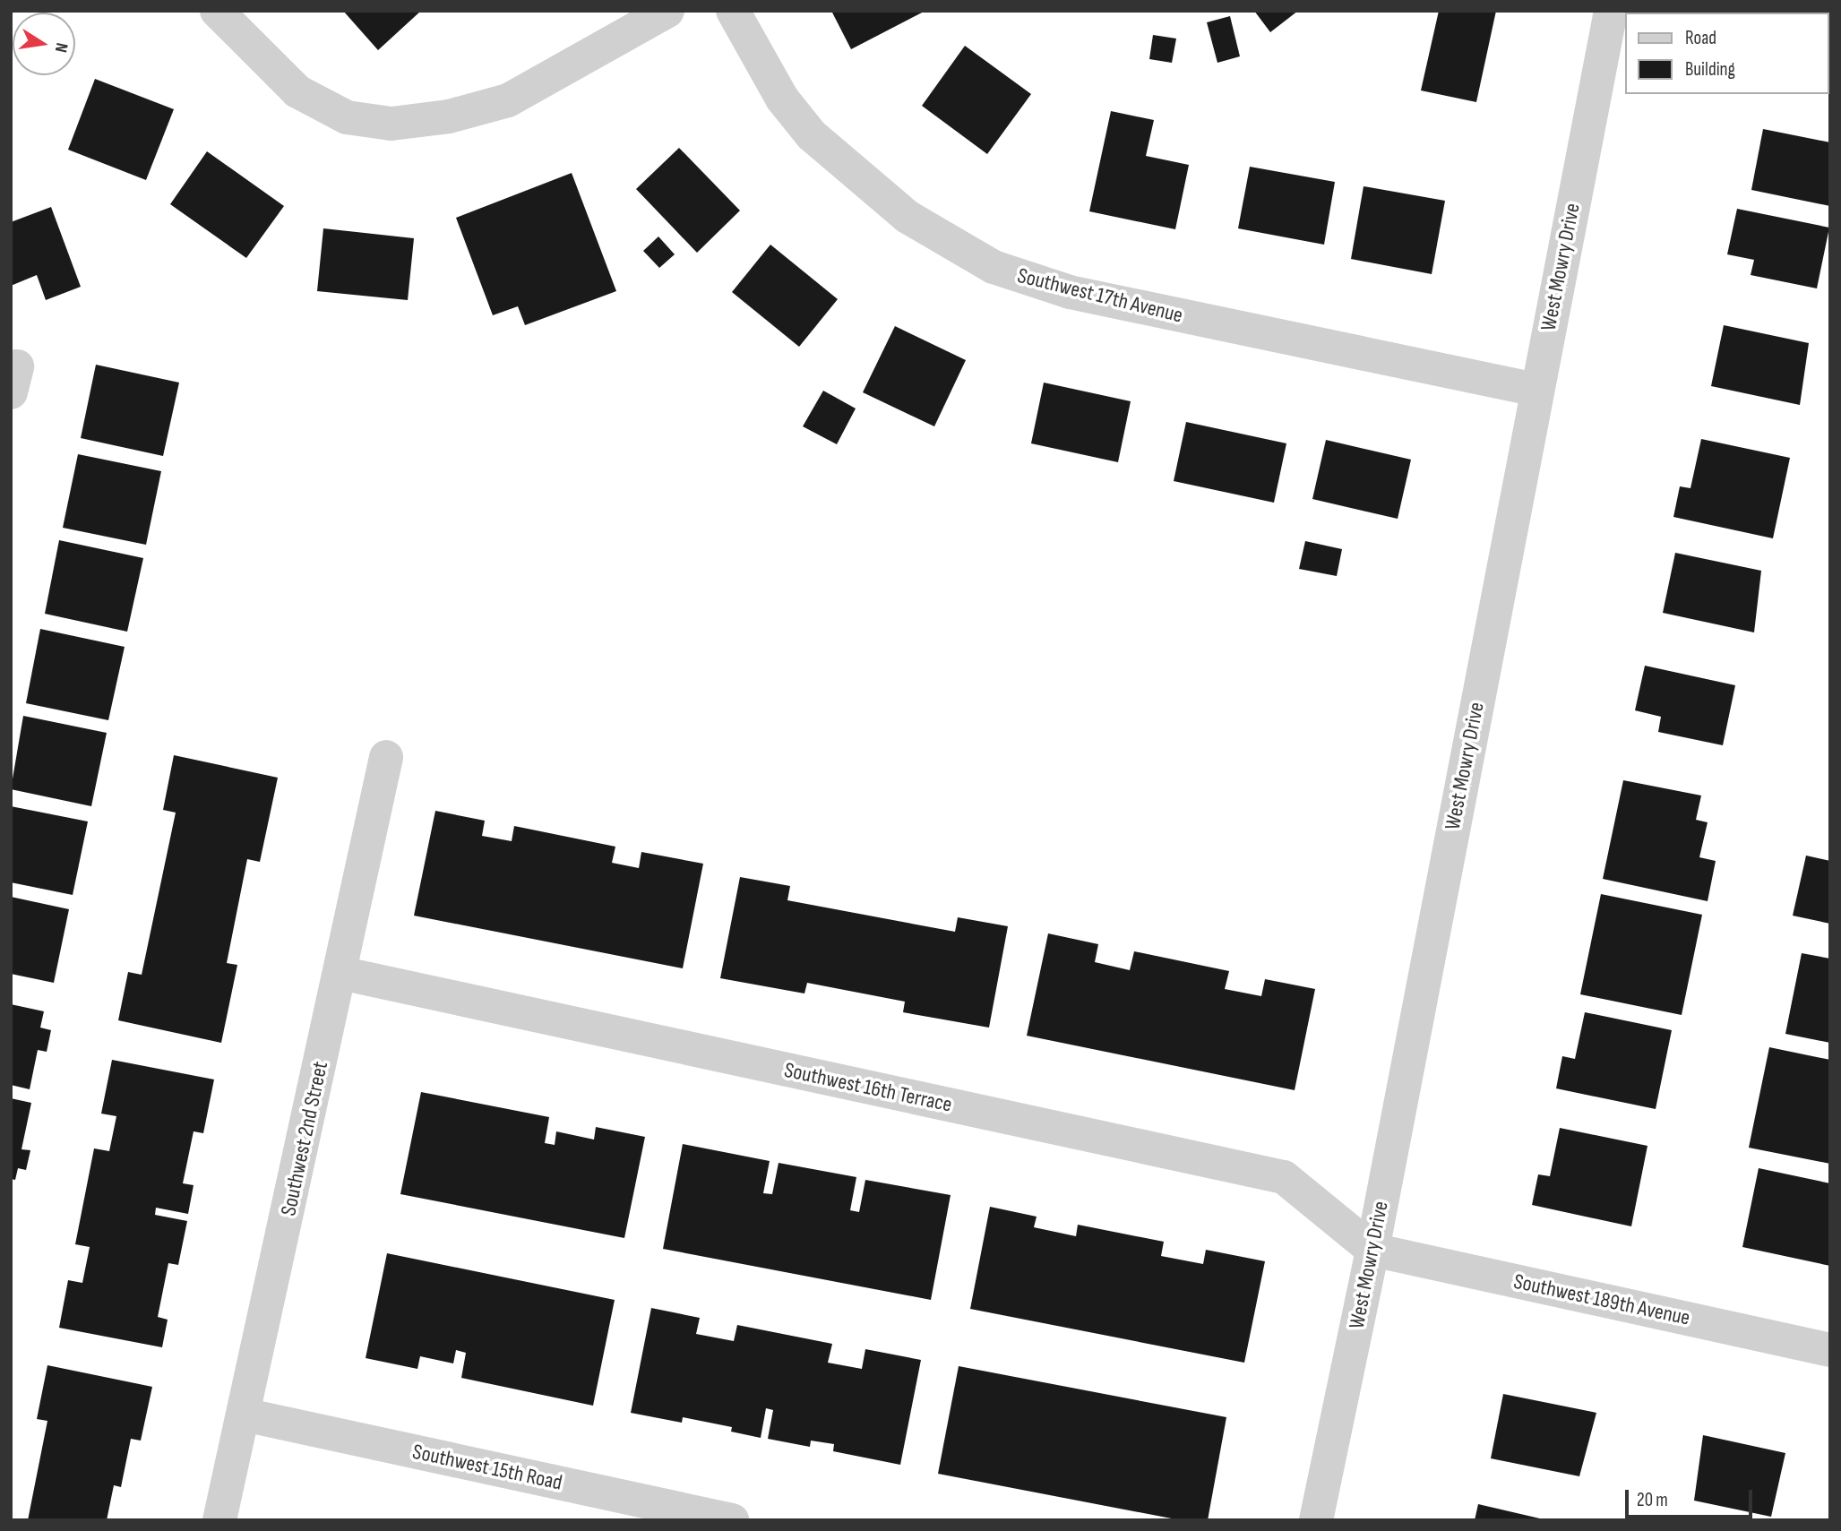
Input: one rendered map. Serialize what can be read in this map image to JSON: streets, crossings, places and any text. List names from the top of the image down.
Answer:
{
  "streets": {
    "street": [
      "West Mowry Drive",
      "Southwest 17th Avenue",
      "Southwest 16th Terrace",
      "Southwest 2nd Street",
      "Southwest 189th Avenue",
      "Southwest 15th Road"
    ]
  },
  "crossings": [
    ["West Mowry Drive", "Southwest 17th Avenue"],
    ["West Mowry Drive", "Southwest 16th Terrace"],
    ["West Mowry Drive", "Southwest 189th Avenue"],
    ["Southwest 16th Terrace", "Southwest 2nd Street"],
    ["Southwest 16th Terrace", "Southwest 189th Avenue"],
    ["Southwest 2nd Street", "Southwest 15th Road"]
  ],
  "legend": ["Road", "Building"],
  "scale_bar": "20 m",
  "north": "right"
}
